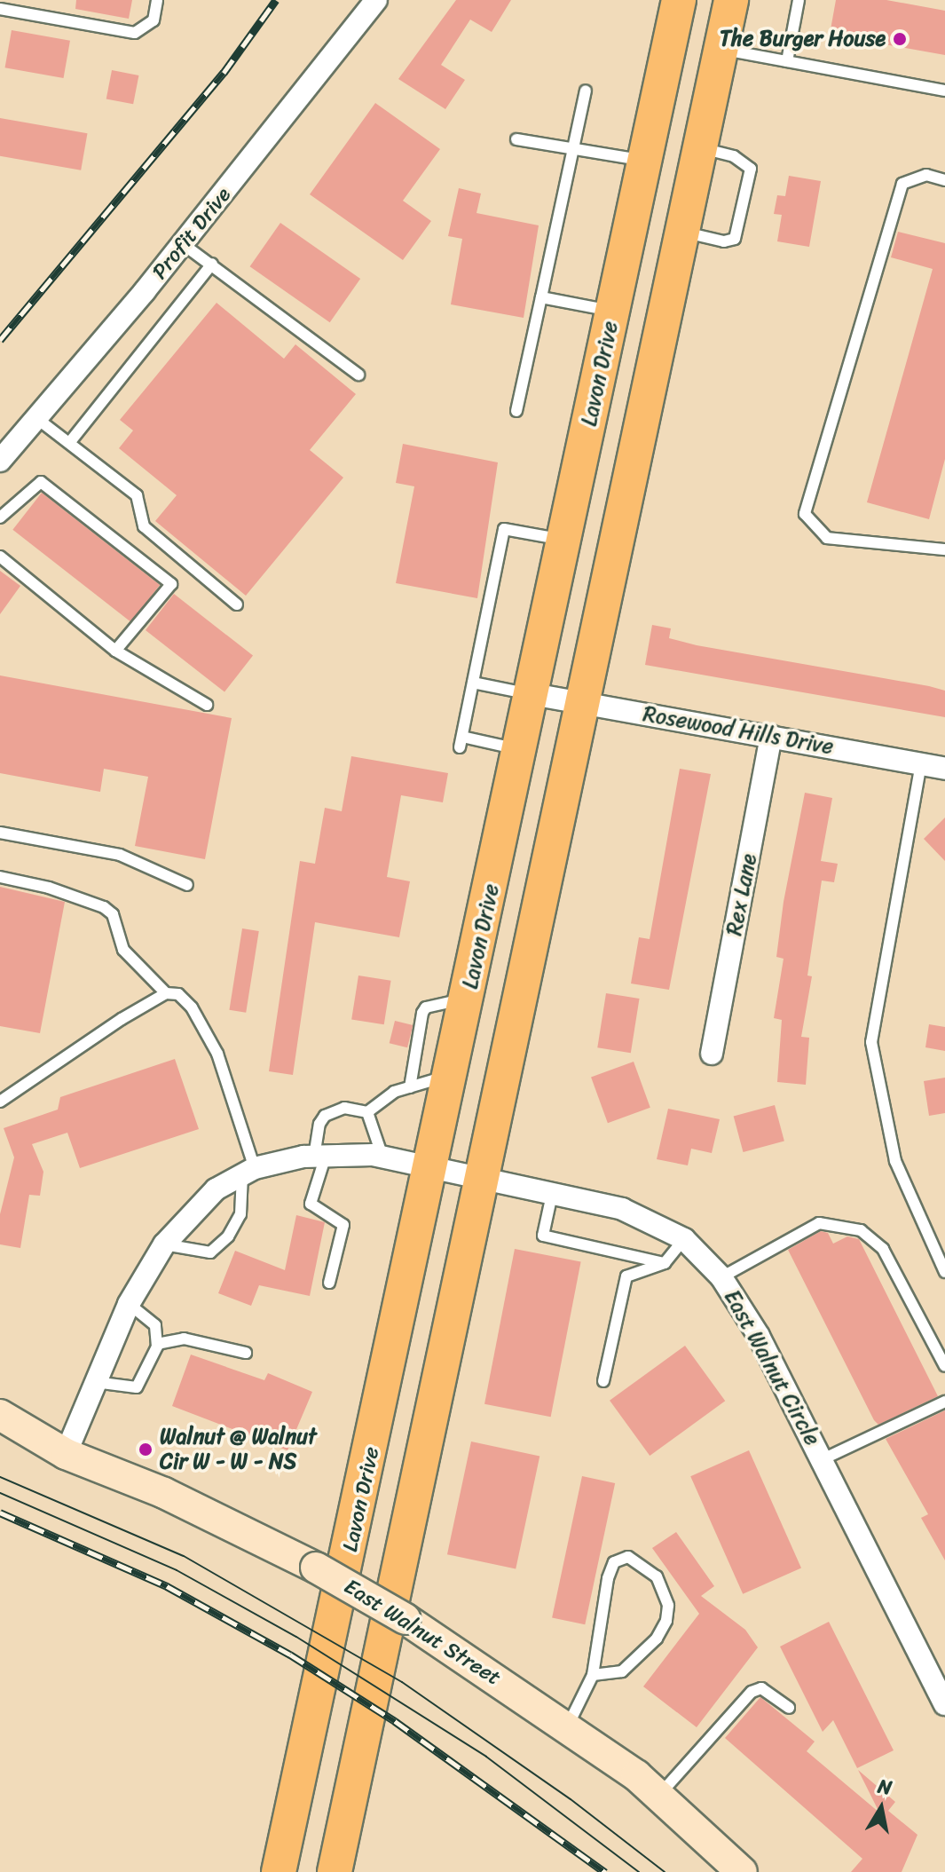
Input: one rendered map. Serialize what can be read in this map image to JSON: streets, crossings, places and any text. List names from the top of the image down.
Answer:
{
  "streets": {
    "main road": ["Lavon Drive"],
    "street": [
      "Profit Drive",
      "Rosewood Hills Drive",
      "Rex Lane",
      "East Walnut Circle",
      "East Walnut Street"
    ]
  },
  "crossings": [
    ["Lavon Drive", "Rosewood Hills Drive"],
    ["Lavon Drive", "East Walnut Circle"],
    ["Rosewood Hills Drive", "Rex Lane"],
    ["East Walnut Circle", "East Walnut Street"]
  ],
  "places": ["The Burger House", "Walnut @ Walnut Cir W - W - NS"],
  "north": "top"
}
